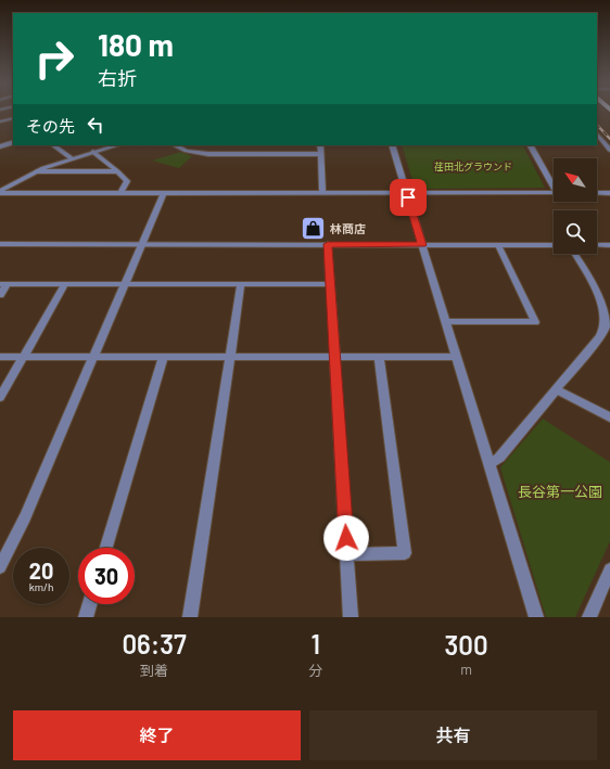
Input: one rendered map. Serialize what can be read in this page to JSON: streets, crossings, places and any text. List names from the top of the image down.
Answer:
{
  "parks": ["荏田北グラウンド", "長谷第一公園"],
  "places": {
    "shop": ["林商店"]
  },
  "north": "top left",
  "page": {
    "turn": ["180 m", "右折"],
    "then": "その先",
    "speed": "20 km/h",
    "limit": "30",
    "eta": [
      "06:37",
      "到着",
      "1",
      "分",
      "300",
      "m"
    ],
    "buttons": ["終了", "共有"]
  }
}
